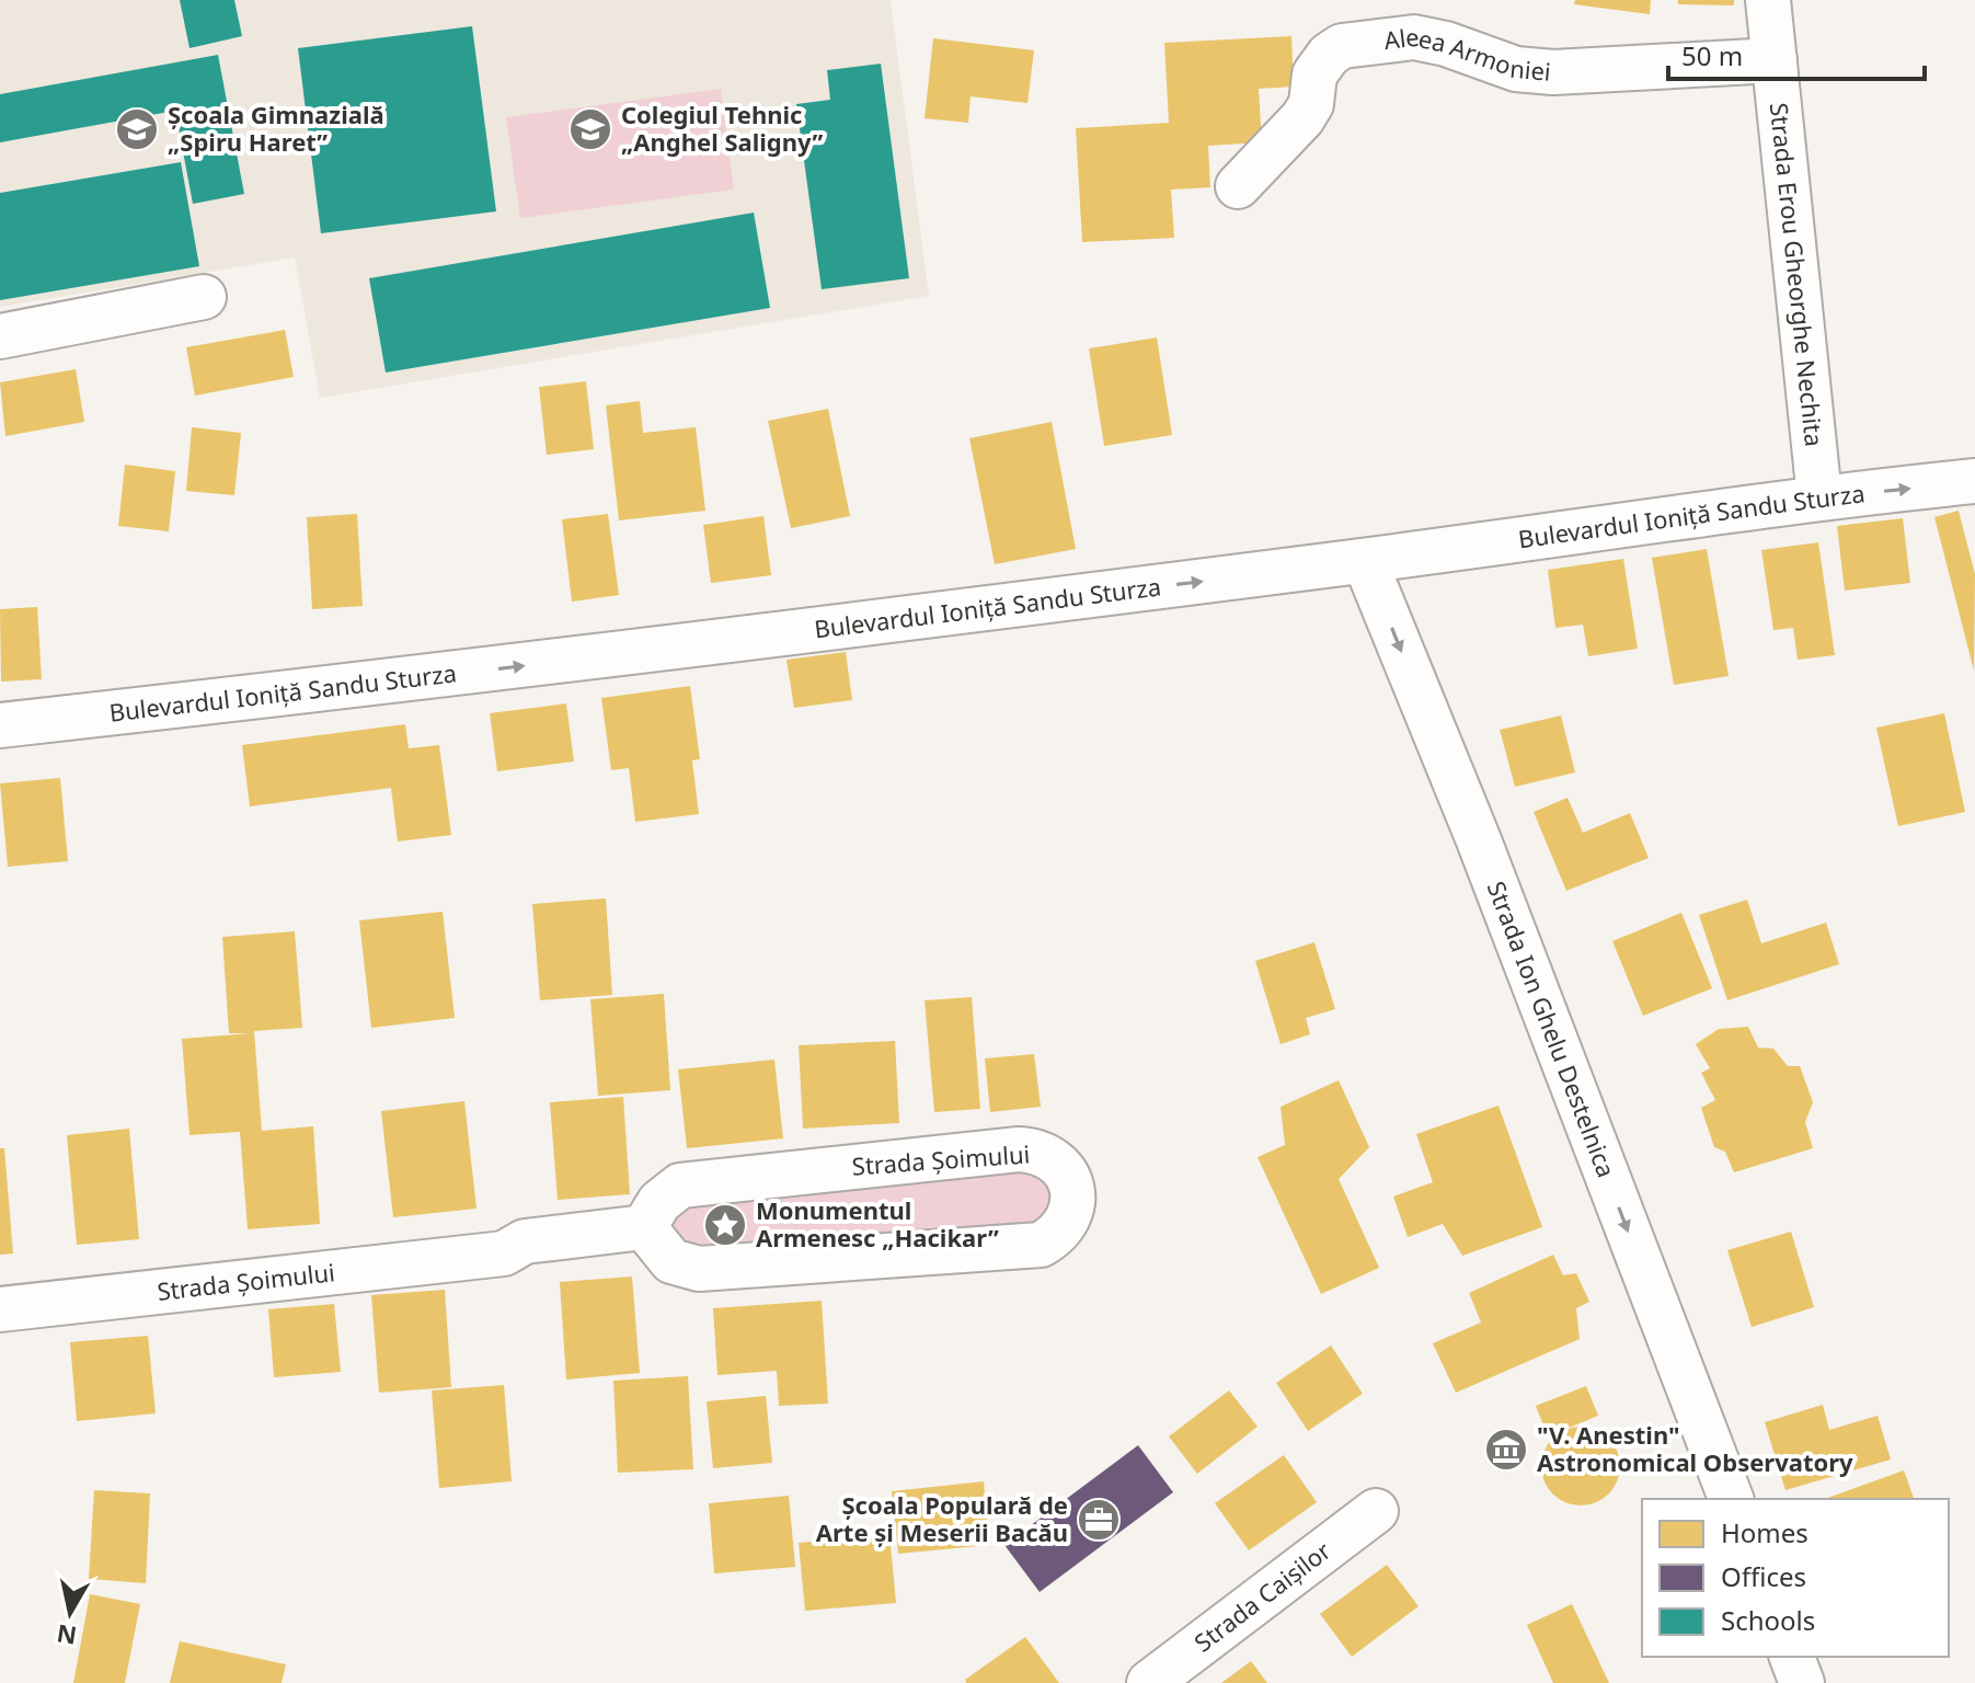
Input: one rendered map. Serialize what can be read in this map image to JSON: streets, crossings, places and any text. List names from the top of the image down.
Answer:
{
  "streets": {
    "street": [
      "Aleea Armoniei",
      "Strada Erou Gheorghe Nechita",
      "Bulevardul Ioniță Sandu Sturza",
      "Strada Ion Ghelu Destelnica",
      "Strada Șoimului",
      "Strada Caișilor"
    ]
  },
  "crossings": [
    ["Aleea Armoniei", "Strada Erou Gheorghe Nechita"],
    ["Strada Erou Gheorghe Nechita", "Bulevardul Ioniță Sandu Sturza"],
    ["Bulevardul Ioniță Sandu Sturza", "Strada Ion Ghelu Destelnica"]
  ],
  "one_way": ["Bulevardul Ioniță Sandu Sturza", "Strada Ion Ghelu Destelnica"],
  "places": {
    "school or university": ["Școala Gimnazială „Spiru Haret”", "Colegiul Tehnic „Anghel Saligny”"],
    "place": ["Monumentul Armenesc „Hacikar”"],
    "museum": ["\"V. Anestin\" Astronomical Observatory"],
    "office": ["Școala Populară de Arte și Meserii Bacău"]
  },
  "legend": ["Homes", "Offices", "Schools"],
  "scale_bar": "50 m",
  "north": "bottom"
}
